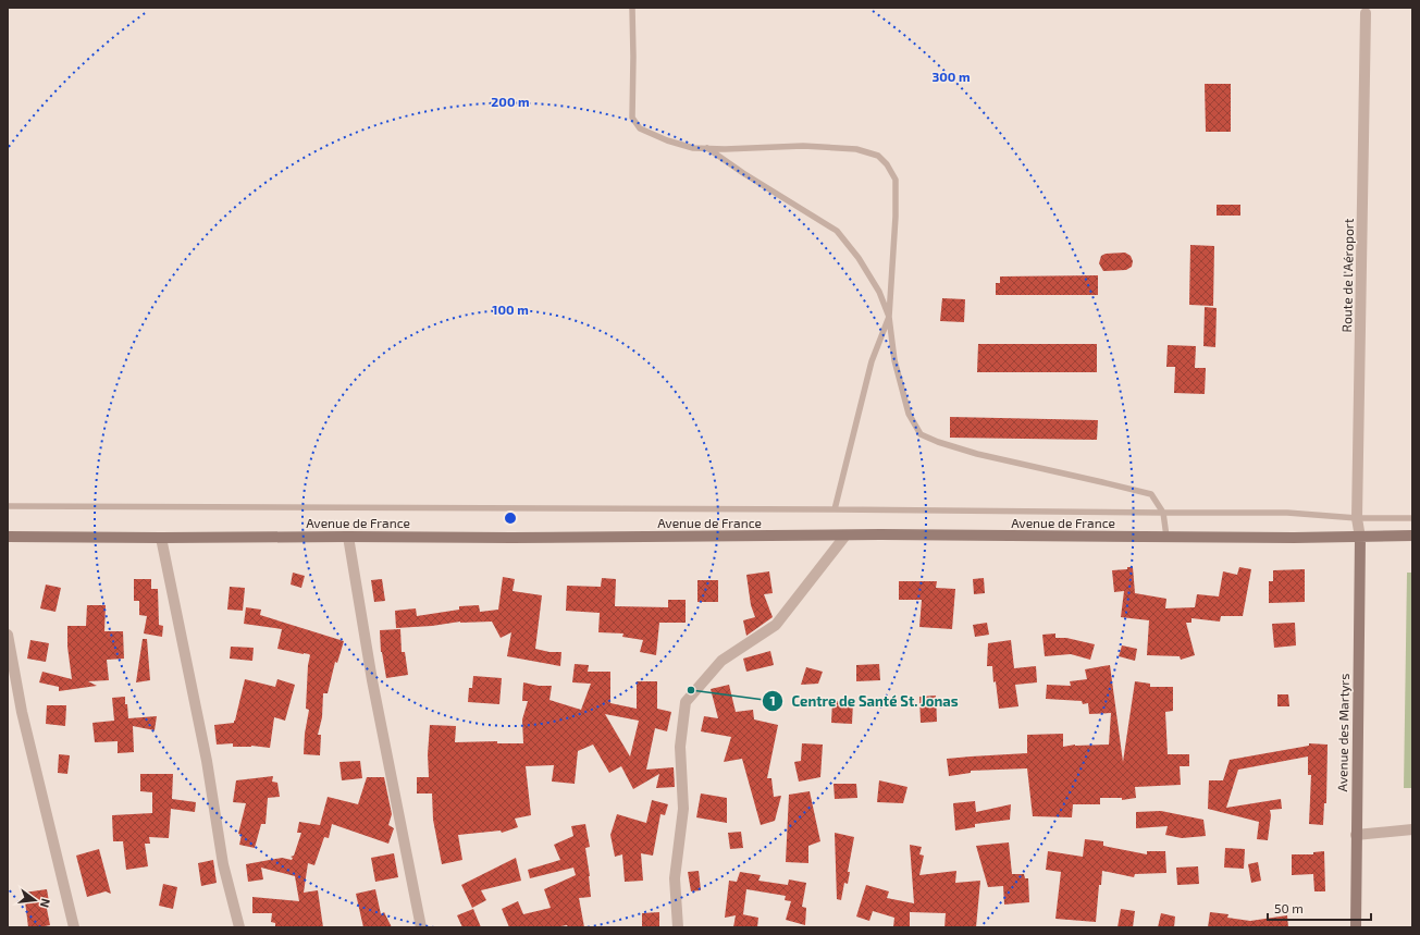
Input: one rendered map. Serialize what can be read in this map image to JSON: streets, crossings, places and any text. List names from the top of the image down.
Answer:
{
  "streets": {
    "main road": ["Avenue de France", "Avenue des Martyrs"],
    "street": ["Route de l'Aéroport"]
  },
  "crossings": [
    ["Route de l'Aéroport", "Avenue de France"],
    ["Route de l'Aéroport", "Avenue des Martyrs"],
    ["Avenue de France", "Avenue des Martyrs"]
  ],
  "places": ["Centre de Santé St. Jonas"],
  "scale_bar": "50 m",
  "north": "right",
  "rings": ["300 m", "200 m", "100 m"]
}
